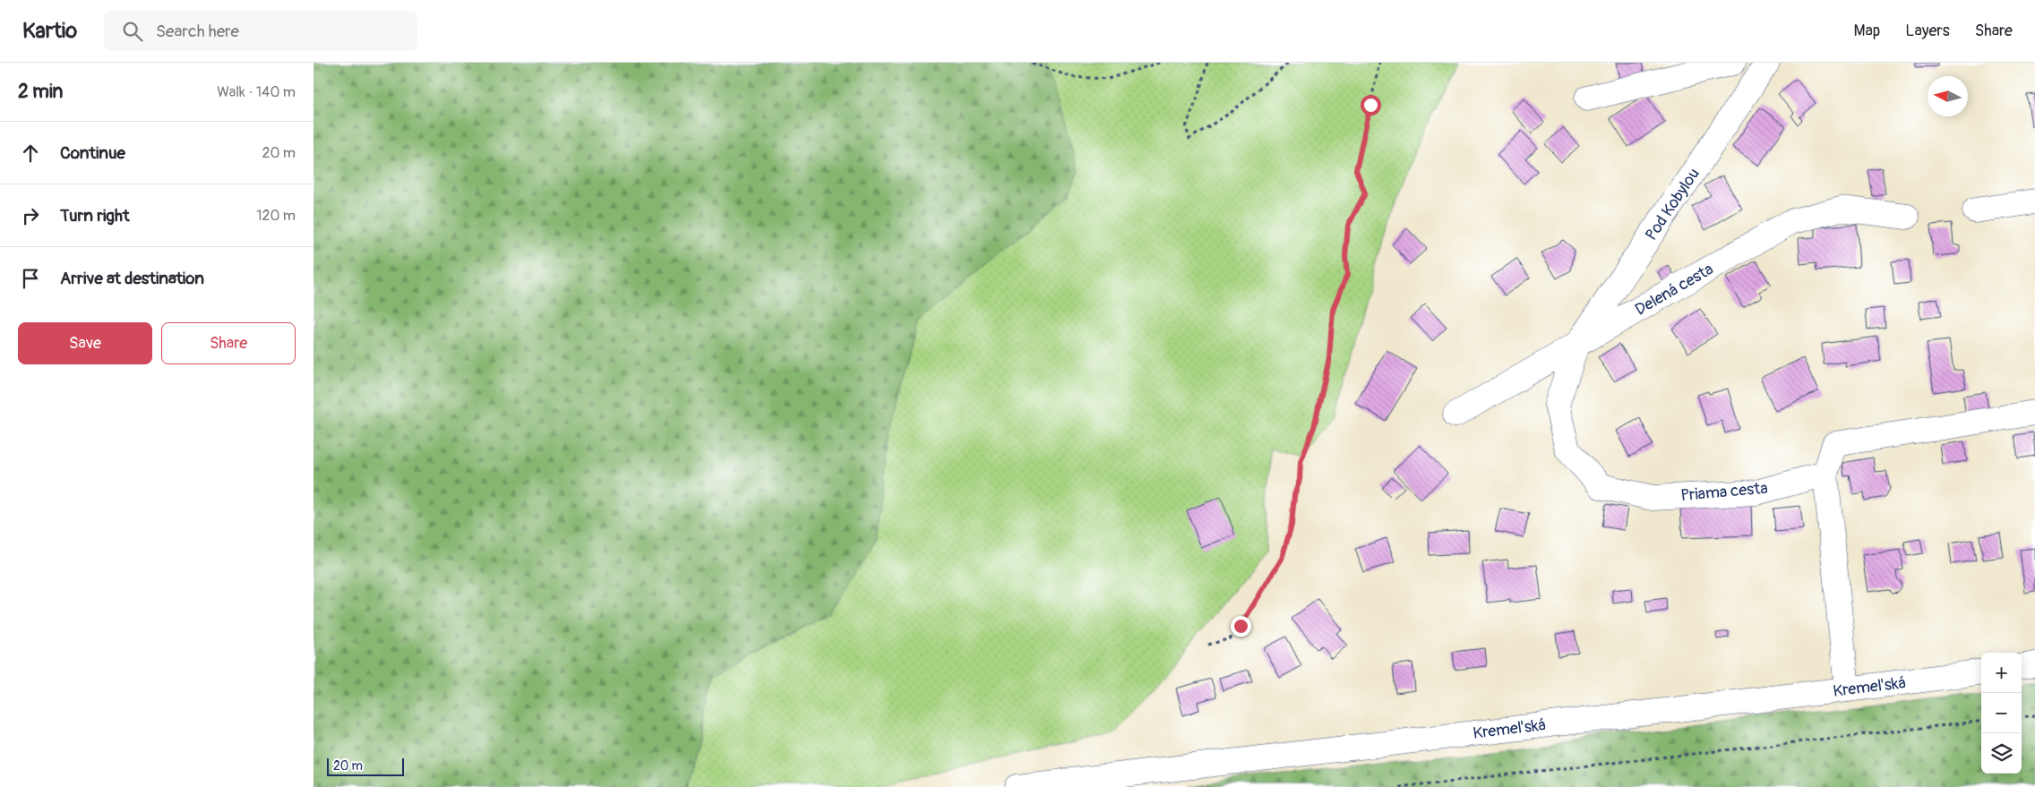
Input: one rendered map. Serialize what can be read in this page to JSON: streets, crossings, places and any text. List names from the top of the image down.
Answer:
{
  "streets": {
    "street": [
      "Pod Kobylou",
      "Delená cesta",
      "Priama cesta",
      "Kremeľská"
    ]
  },
  "crossings": [
    ["Pod Kobylou", "Delená cesta"],
    ["Pod Kobylou", "Priama cesta"],
    ["Delená cesta", "Priama cesta"]
  ],
  "scale_bar": "20 m",
  "north": "left",
  "page": {
    "header": "Kartio",
    "search": "Search here",
    "nav": ["Map", "Layers", "Share"],
    "heading": ["2 min", "Walk · 140 m"],
    "list": [
      ["Continue", "20 m"],
      ["Turn right", "120 m"],
      "Arrive at destination"
    ],
    "buttons": ["Save", "Share"],
    "map_buttons": ["+", "−"],
    "scale": "20 m"
  }
}
